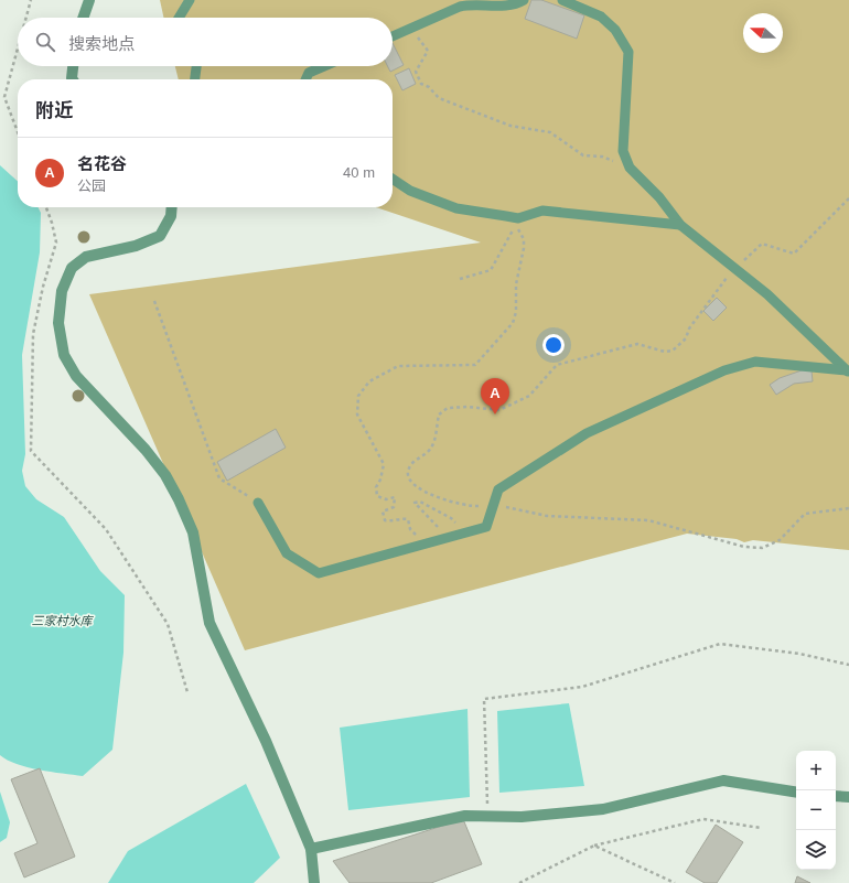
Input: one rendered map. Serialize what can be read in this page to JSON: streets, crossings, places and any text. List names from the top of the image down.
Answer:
{
  "water": ["三家村水库"],
  "north": "left",
  "page": {
    "search": "搜索地点",
    "heading": "附近",
    "list": [
      {
        "mark": "A",
        "name": "名花谷",
        "note": "公园",
        "value": "40 m"
      }
    ],
    "pins": "A",
    "map_buttons": ["+", "−"]
  }
}
